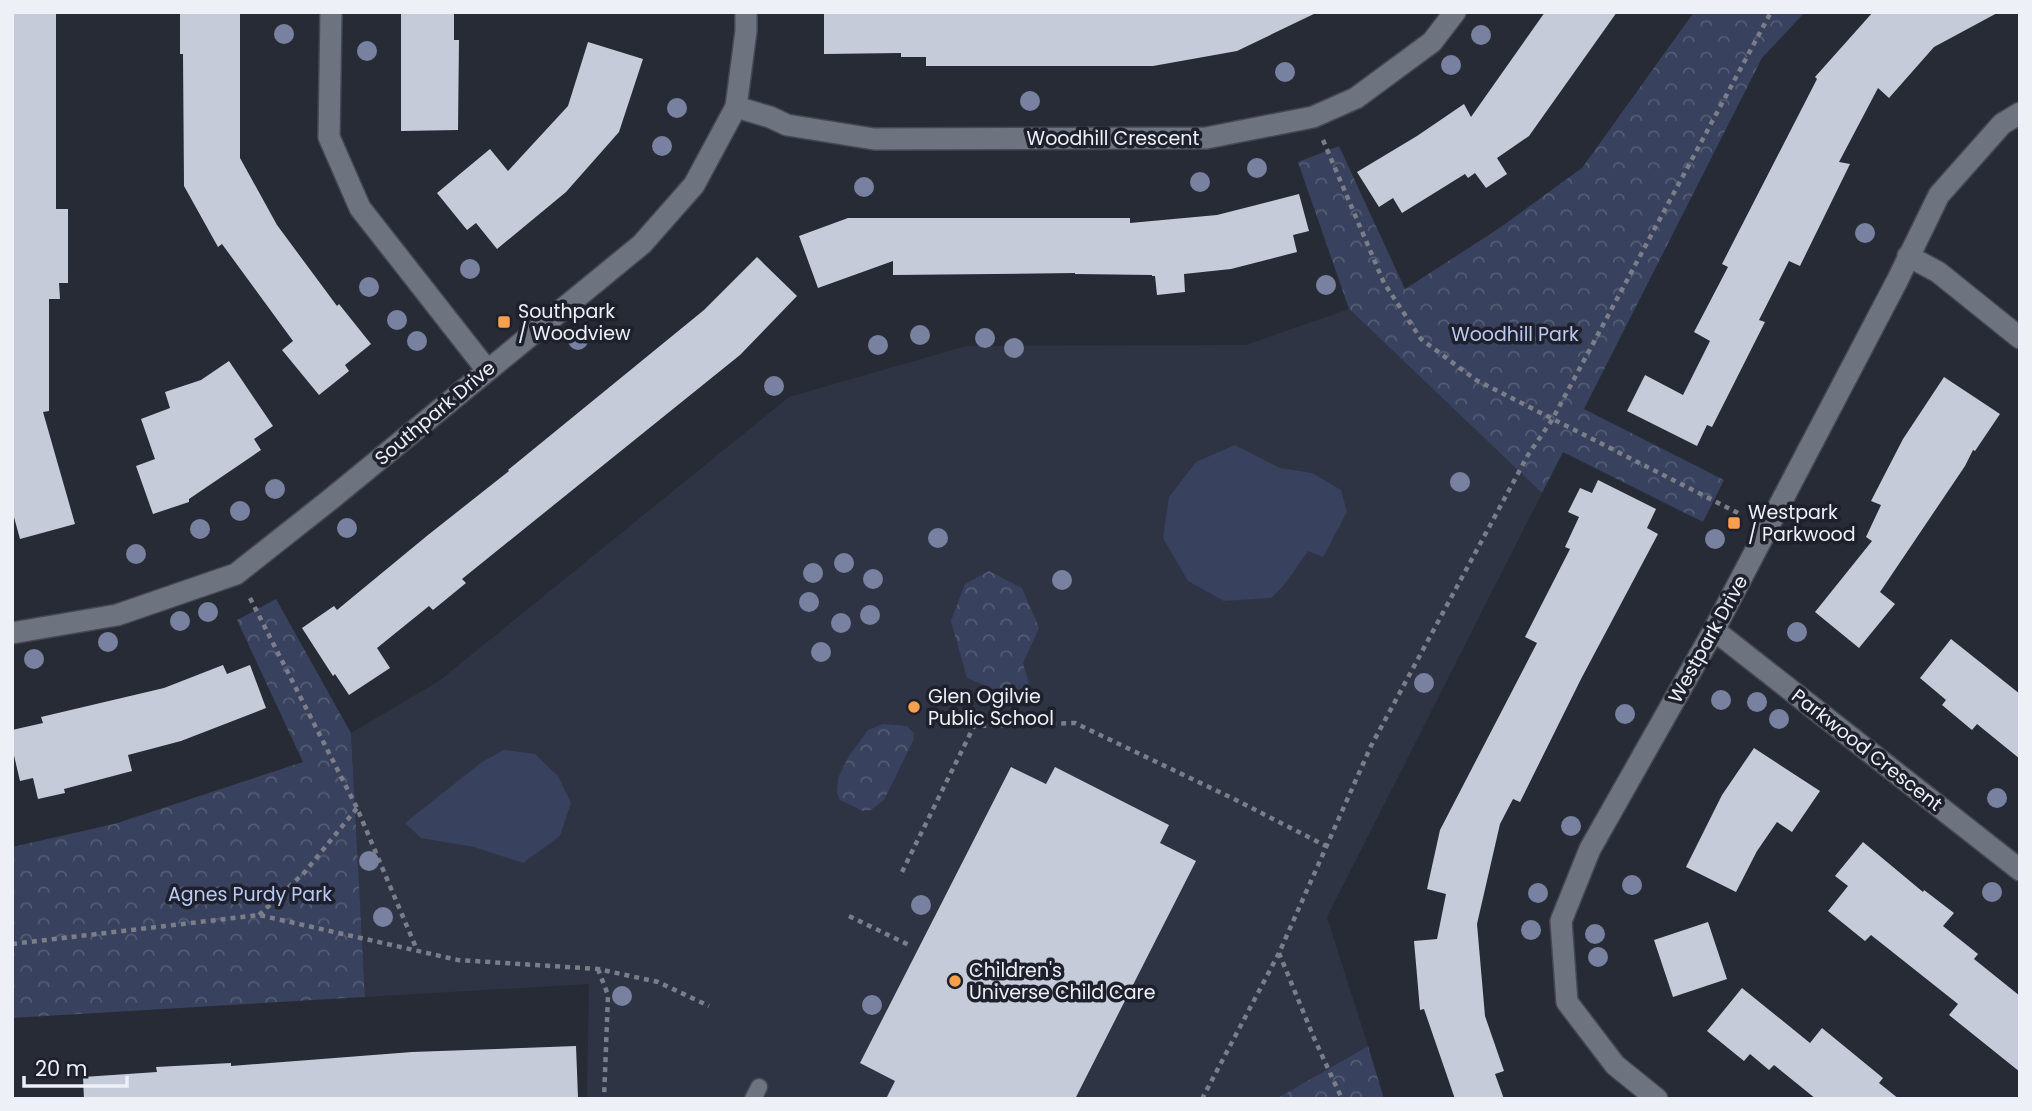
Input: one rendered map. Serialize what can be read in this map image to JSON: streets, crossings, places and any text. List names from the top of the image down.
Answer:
{
  "streets": {
    "street": [
      "Woodhill Crescent",
      "Southpark Drive",
      "Westpark Drive",
      "Parkwood Crescent"
    ]
  },
  "crossings": [
    ["Woodhill Crescent", "Southpark Drive"],
    ["Westpark Drive", "Parkwood Crescent"]
  ],
  "parks": ["Woodhill Park", "Agnes Purdy Park"],
  "places": {
    "transit": ["Southpark / Woodview", "Westpark / Parkwood"],
    "other": ["Glen Ogilvie Public School", "Children's Universe Child Care"]
  },
  "scale_bar": "20 m"
}
